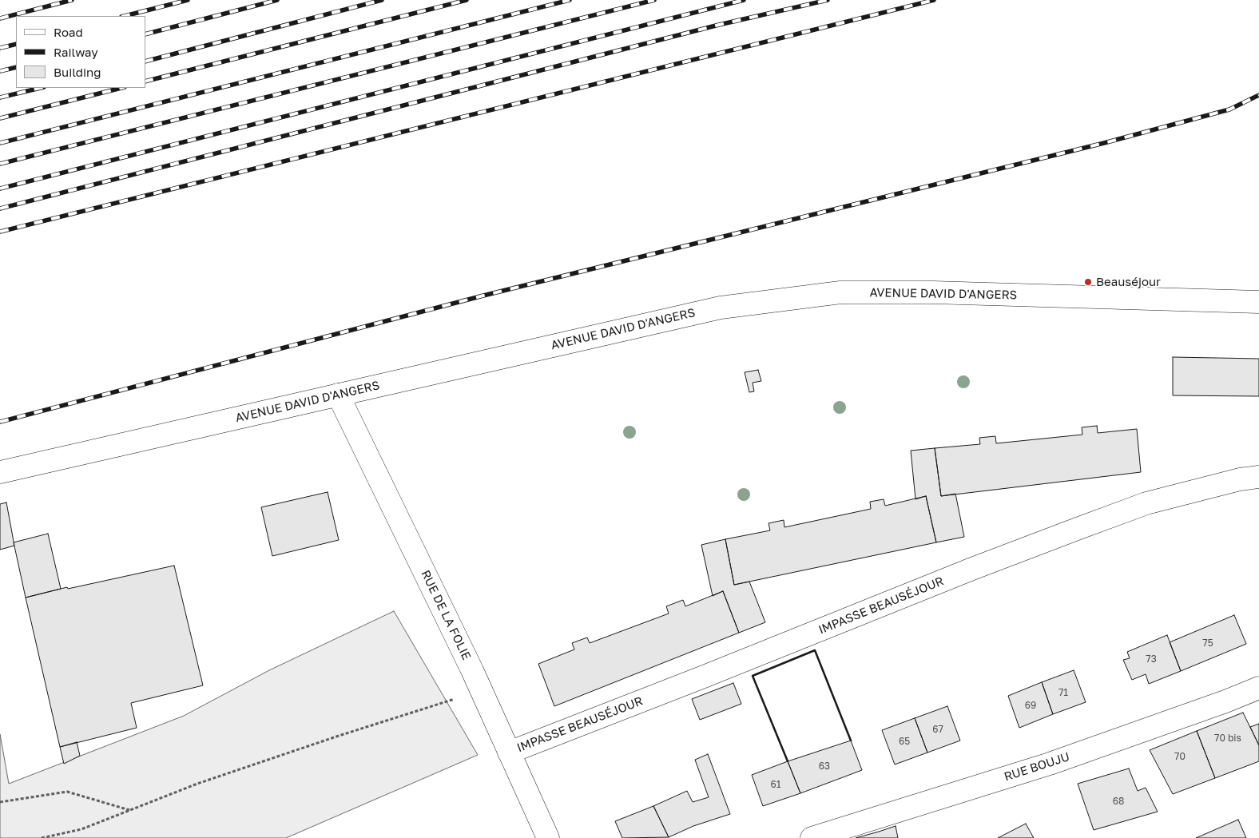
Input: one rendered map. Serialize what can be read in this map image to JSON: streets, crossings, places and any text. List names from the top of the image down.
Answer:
{
  "streets": {
    "street": [
      "AVENUE DAVID D'ANGERS",
      "IMPASSE BEAUSÉJOUR",
      "RUE DE LA FOLIE",
      "RUE BOUJU"
    ]
  },
  "crossings": [
    ["AVENUE DAVID D'ANGERS", "RUE DE LA FOLIE"],
    ["IMPASSE BEAUSÉJOUR", "RUE DE LA FOLIE"]
  ],
  "places": ["Beauséjour"],
  "house_numbers": [
    "75",
    "73",
    "71",
    "69",
    "67",
    "70 bis",
    "65",
    "70",
    "63",
    "61",
    "68"
  ],
  "legend": ["Road", "Railway", "Building"]
}
